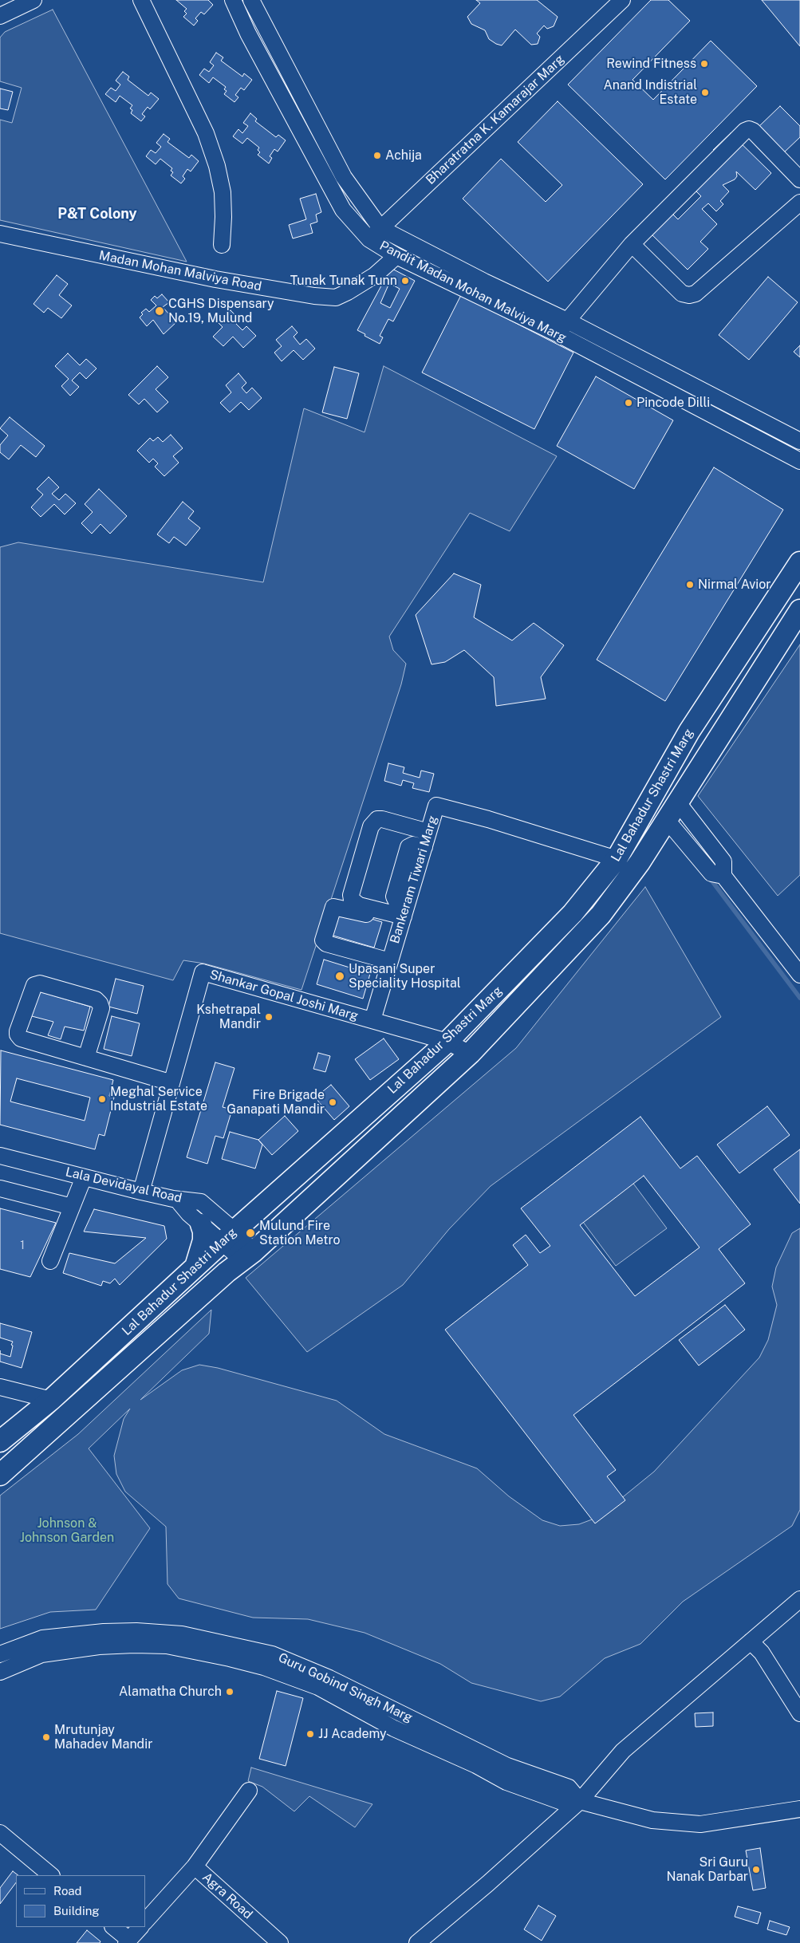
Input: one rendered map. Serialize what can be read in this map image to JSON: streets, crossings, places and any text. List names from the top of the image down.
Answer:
{
  "streets": {
    "main road": ["Lal Bahadur Shastri Marg"],
    "street": [
      "Bharatratna K. Kamarajar Marg",
      "Madan Mohan Malviya Road",
      "Pandit Madan Mohan Malviya Marg",
      "Bankeram Tiwari Marg",
      "Shankar Gopal Joshi Marg",
      "Lala Devidayal Road",
      "Guru Gobind Singh Marg",
      "Agra Road"
    ]
  },
  "crossings": [
    ["Bharatratna K. Kamarajar Marg", "Pandit Madan Mohan Malviya Marg"],
    ["Madan Mohan Malviya Road", "Pandit Madan Mohan Malviya Marg"],
    ["Lal Bahadur Shastri Marg", "Bankeram Tiwari Marg"],
    ["Lal Bahadur Shastri Marg", "Shankar Gopal Joshi Marg"],
    ["Lal Bahadur Shastri Marg", "Lala Devidayal Road"],
    ["Bankeram Tiwari Marg", "Shankar Gopal Joshi Marg"],
    ["Shankar Gopal Joshi Marg", "Lala Devidayal Road"]
  ],
  "districts": ["P&T Colony"],
  "parks": ["Johnson & Johnson Garden"],
  "places": [
    "Rewind Fitness",
    "Anand Indistrial Estate",
    "Achija",
    "Tunak Tunak Tunn",
    "CGHS Dispensary No.19, Mulund",
    "Pincode Dilli",
    "Nirmal Avior",
    "Upasani Super Speciality Hospital",
    "Kshetrapal Mandir",
    "Meghal Service Industrial Estate",
    "Fire Brigade Ganapati Mandir",
    "Mulund Fire Station Metro",
    "Alamatha Church",
    "JJ Academy",
    "Mrutunjay Mahadev Mandir",
    "Sri Guru Nanak Darbar"
  ],
  "house_numbers": ["1"],
  "legend": ["Road", "Building"]
}
